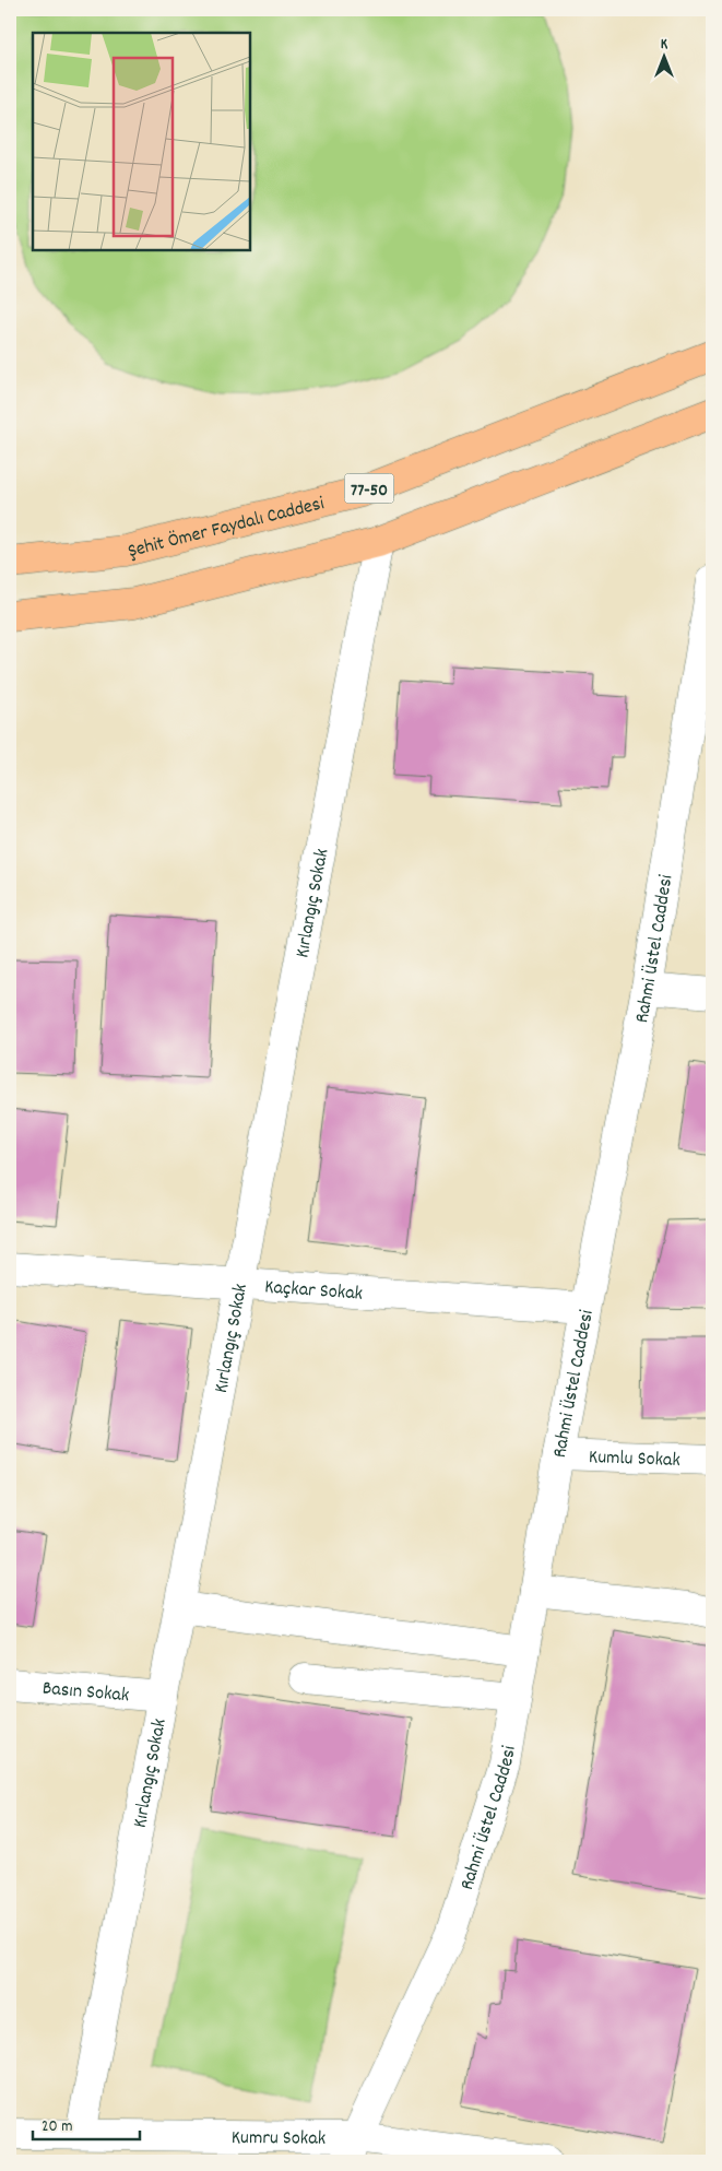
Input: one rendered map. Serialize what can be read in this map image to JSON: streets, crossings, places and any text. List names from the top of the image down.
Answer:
{
  "streets": {
    "main road": ["77-50", "Şehit Ömer Faydalı Caddesi"],
    "street": [
      "Kırlangıç Sokak",
      "Rahmi Üstel Caddesi",
      "Kaçkar Sokak",
      "Kumlu Sokak",
      "Basın Sokak",
      "Kumru Sokak"
    ]
  },
  "crossings": [
    ["Kırlangıç Sokak", "Kaçkar Sokak"],
    ["Kırlangıç Sokak", "Basın Sokak"],
    ["Kırlangıç Sokak", "Kumru Sokak"],
    ["Rahmi Üstel Caddesi", "Kaçkar Sokak"],
    ["Rahmi Üstel Caddesi", "Kumlu Sokak"],
    ["Rahmi Üstel Caddesi", "Kumru Sokak"]
  ],
  "scale_bar": "20 m",
  "north": "top"
}
